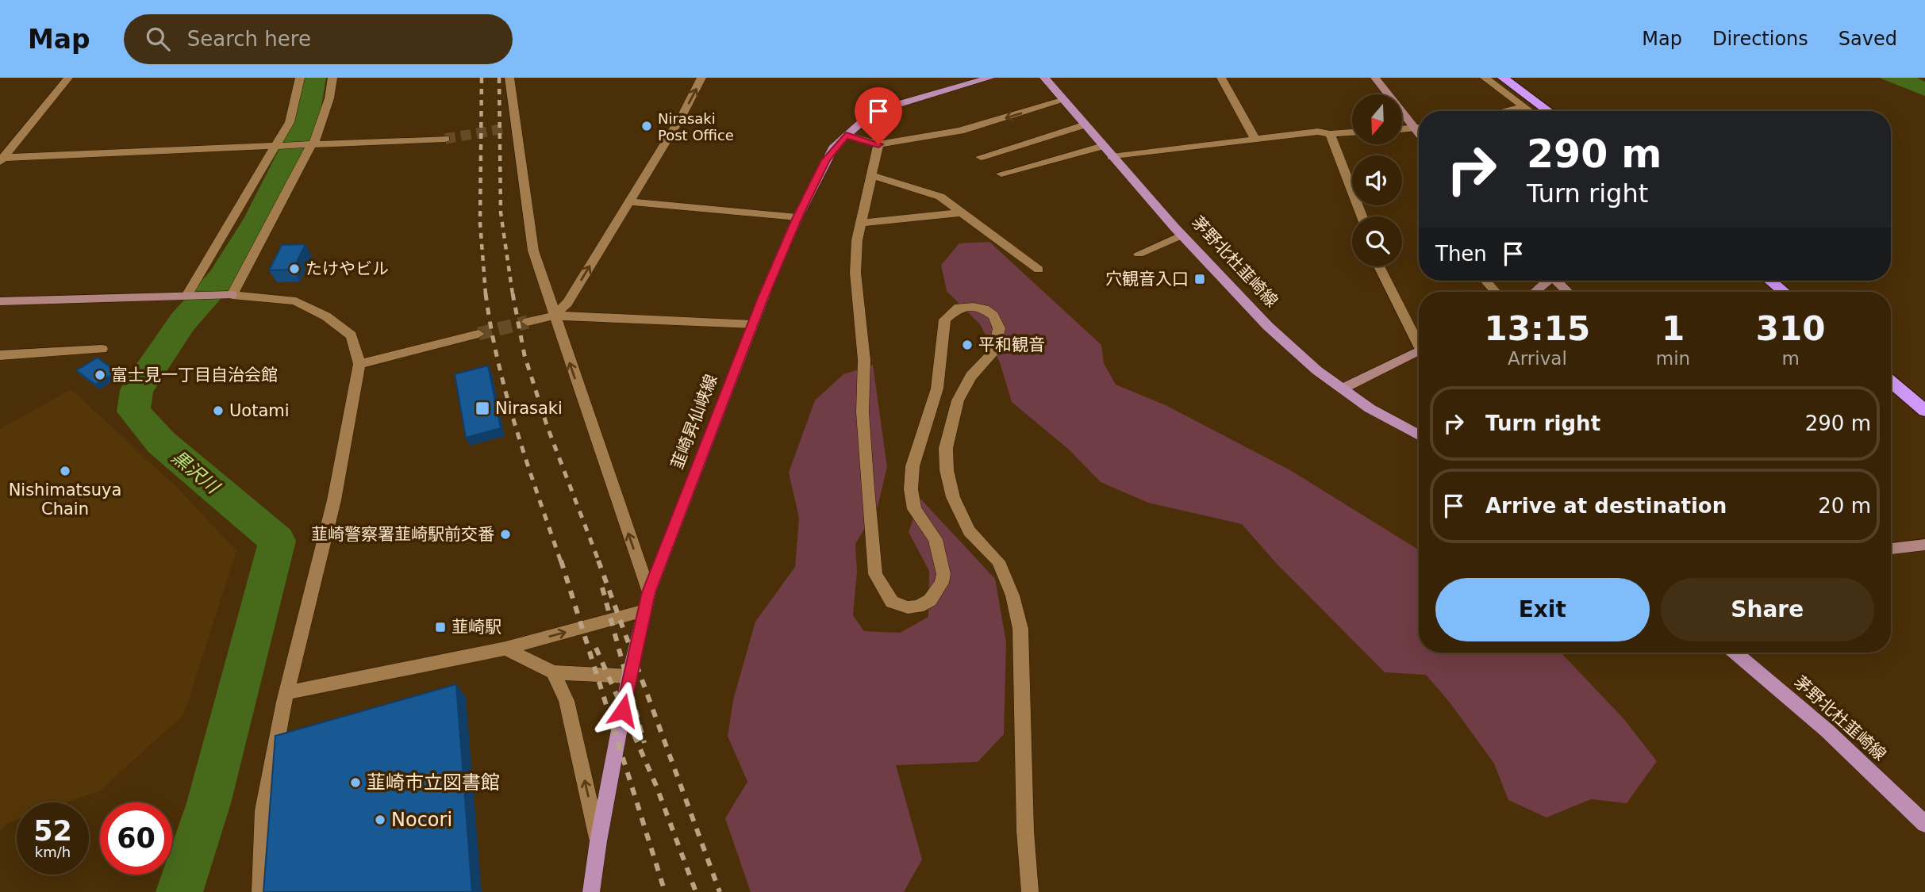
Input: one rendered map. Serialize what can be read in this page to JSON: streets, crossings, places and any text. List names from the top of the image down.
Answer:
{
  "streets": {
    "main road": ["茅野北杜韮崎線", "韮崎昇仙峡線"]
  },
  "water": ["黒沢川"],
  "places": {
    "other": [
      "Nirasaki Post Office",
      "たけやビル",
      "平和観音",
      "富士見一丁目自治会館",
      "Uotami",
      "Nishimatsuya Chain",
      "韮崎警察署韮崎駅前交番",
      "韮崎市立図書館",
      "Nocori"
    ],
    "transit": ["穴観音入口", "Nirasaki", "韮崎駅"]
  },
  "north": "bottom",
  "page": {
    "header": "Map",
    "search": "Search here",
    "nav": ["Map", "Directions", "Saved"],
    "turn": ["290 m", "Turn right"],
    "then": "Then",
    "eta": [
      "13:15",
      "Arrival",
      "1",
      "min",
      "310",
      "m"
    ],
    "list": [
      {
        "name": "Turn right",
        "value": "290 m"
      },
      {
        "name": "Arrive at destination",
        "value": "20 m"
      }
    ],
    "buttons": ["Exit", "Share"],
    "speed": "52 km/h",
    "limit": "60"
  }
}
